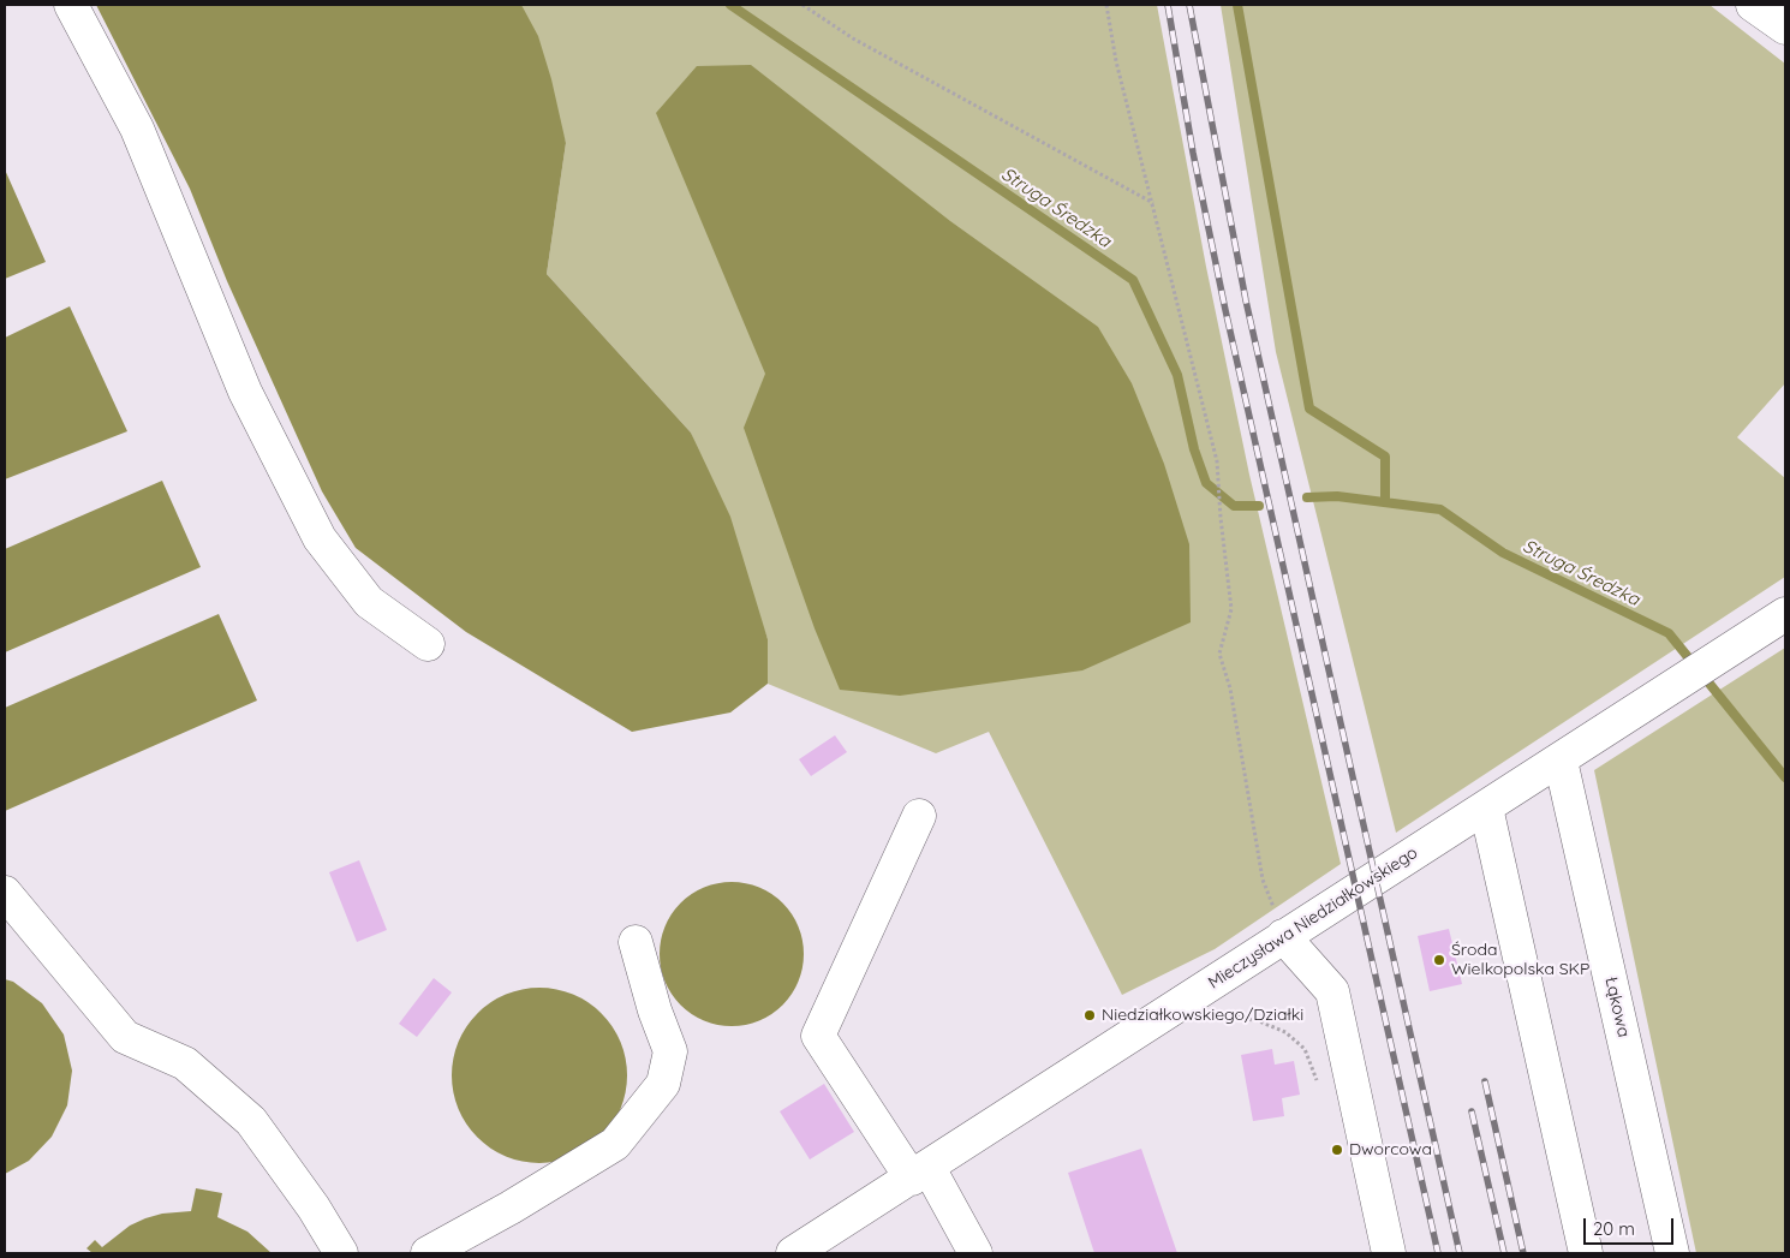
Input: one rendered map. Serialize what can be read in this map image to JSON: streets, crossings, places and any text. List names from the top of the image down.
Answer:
{
  "streets": {
    "street": ["Mieczysława Niedziałkowskiego", "Łąkowa"]
  },
  "crossings": [
    ["Mieczysława Niedziałkowskiego", "Łąkowa"]
  ],
  "water": ["Struga Średzka"],
  "places": ["Środa Wielkopolska SKP", "Niedziałkowskiego/Działki", "Dworcowa"],
  "scale_bar": "20 m"
}
